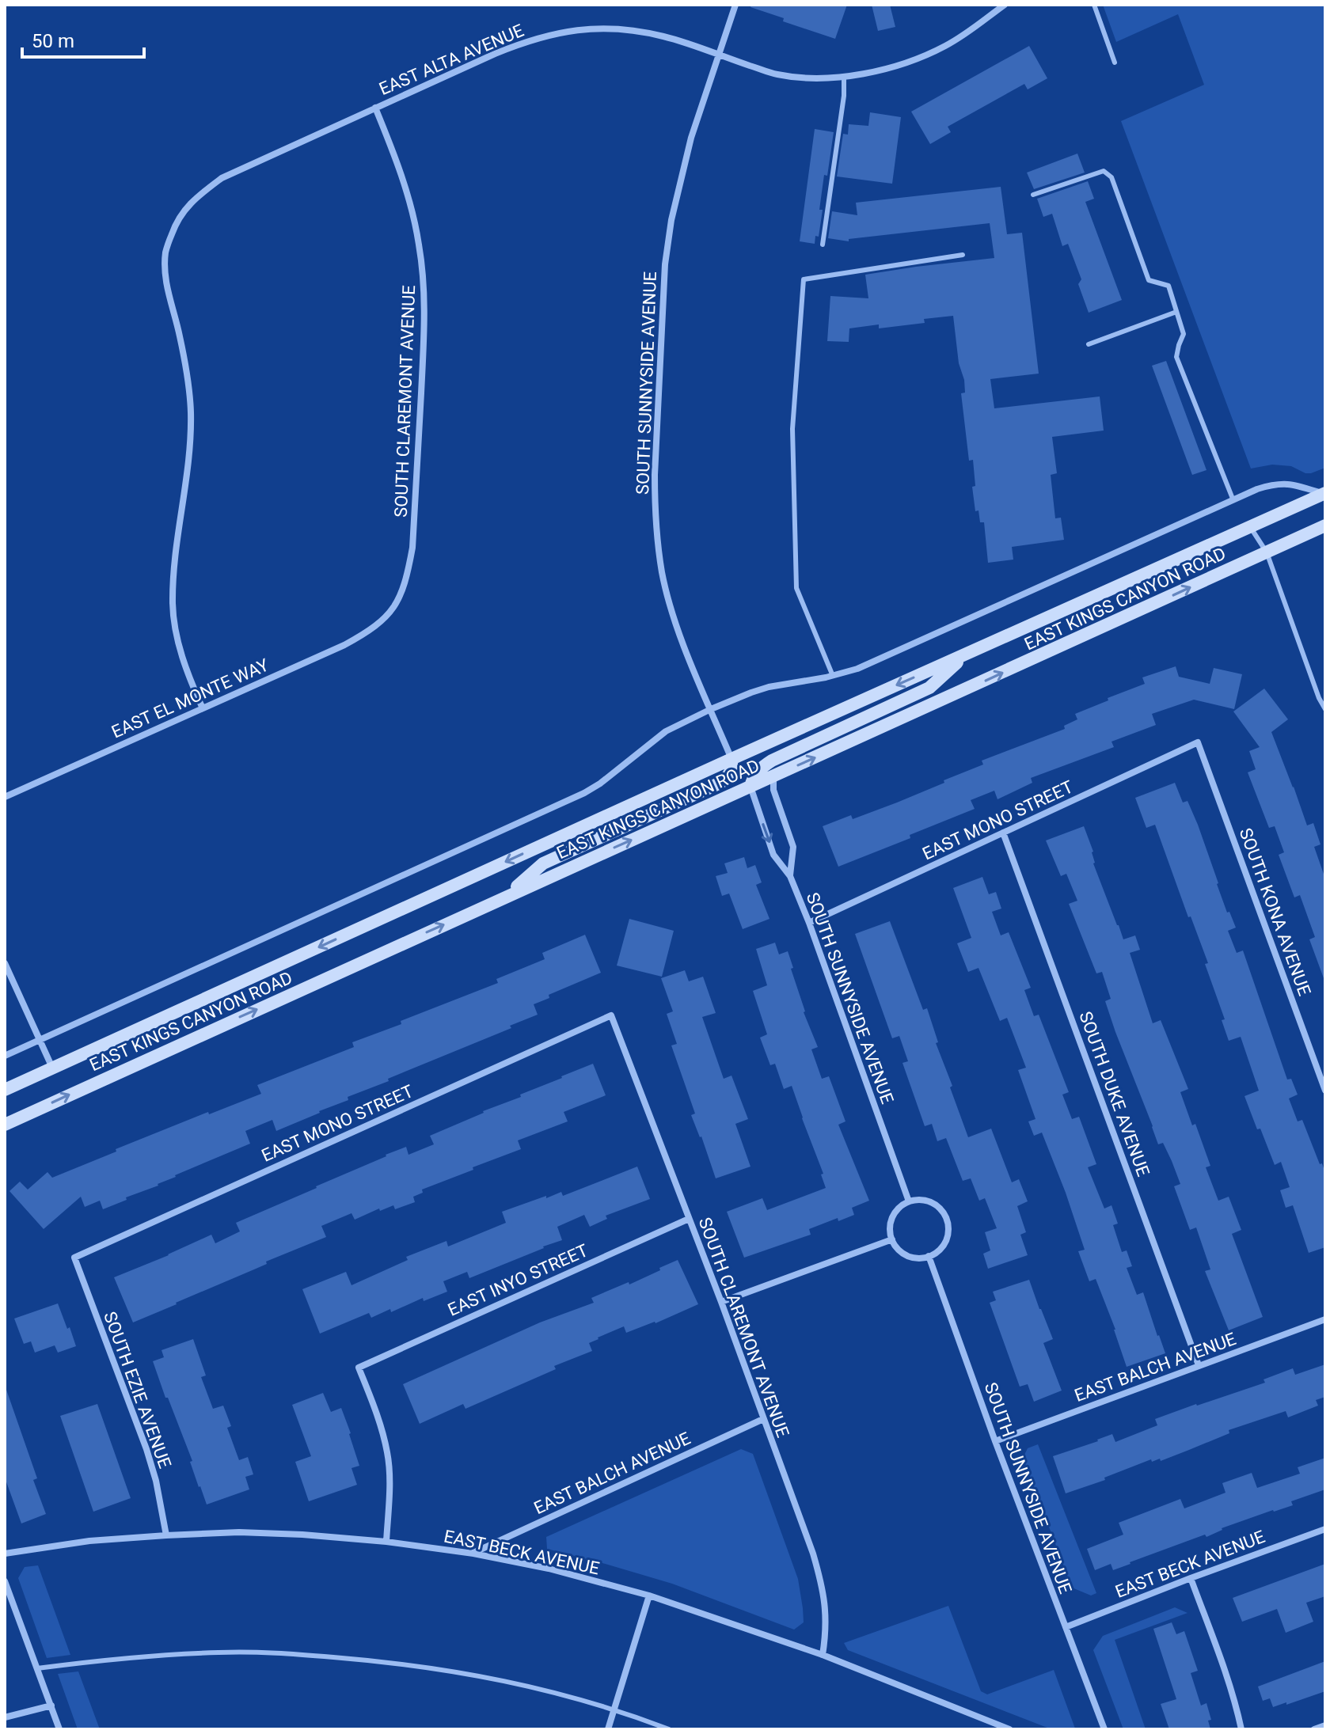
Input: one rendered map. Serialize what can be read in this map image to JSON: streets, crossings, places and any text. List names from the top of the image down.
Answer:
{
  "streets": {
    "main road": ["EAST KINGS CANYON ROAD"],
    "street": [
      "EAST ALTA AVENUE",
      "SOUTH SUNNYSIDE AVENUE",
      "SOUTH CLAREMONT AVENUE",
      "EAST EL MONTE WAY",
      "EAST MONO STREET",
      "SOUTH KONA AVENUE",
      "SOUTH DUKE AVENUE",
      "EAST INYO STREET",
      "EAST BALCH AVENUE",
      "SOUTH EZIE AVENUE",
      "EAST BECK AVENUE"
    ]
  },
  "crossings": [
    ["EAST ALTA AVENUE", "SOUTH SUNNYSIDE AVENUE"],
    ["EAST ALTA AVENUE", "SOUTH CLAREMONT AVENUE"],
    ["EAST ALTA AVENUE", "EAST EL MONTE WAY"],
    ["SOUTH SUNNYSIDE AVENUE", "EAST KINGS CANYON ROAD"],
    ["SOUTH SUNNYSIDE AVENUE", "EAST MONO STREET"],
    ["SOUTH SUNNYSIDE AVENUE", "EAST BALCH AVENUE"],
    ["SOUTH SUNNYSIDE AVENUE", "EAST BECK AVENUE"],
    ["SOUTH CLAREMONT AVENUE", "EAST EL MONTE WAY"],
    ["SOUTH CLAREMONT AVENUE", "EAST MONO STREET"],
    ["SOUTH CLAREMONT AVENUE", "EAST INYO STREET"],
    ["SOUTH CLAREMONT AVENUE", "EAST BALCH AVENUE"],
    ["SOUTH CLAREMONT AVENUE", "EAST BECK AVENUE"],
    ["EAST MONO STREET", "SOUTH KONA AVENUE"],
    ["EAST MONO STREET", "SOUTH DUKE AVENUE"],
    ["EAST MONO STREET", "SOUTH EZIE AVENUE"],
    ["SOUTH DUKE AVENUE", "EAST BALCH AVENUE"],
    ["EAST INYO STREET", "EAST BECK AVENUE"],
    ["EAST BALCH AVENUE", "EAST BECK AVENUE"],
    ["SOUTH EZIE AVENUE", "EAST BECK AVENUE"]
  ],
  "scale_bar": "50 m"
}
